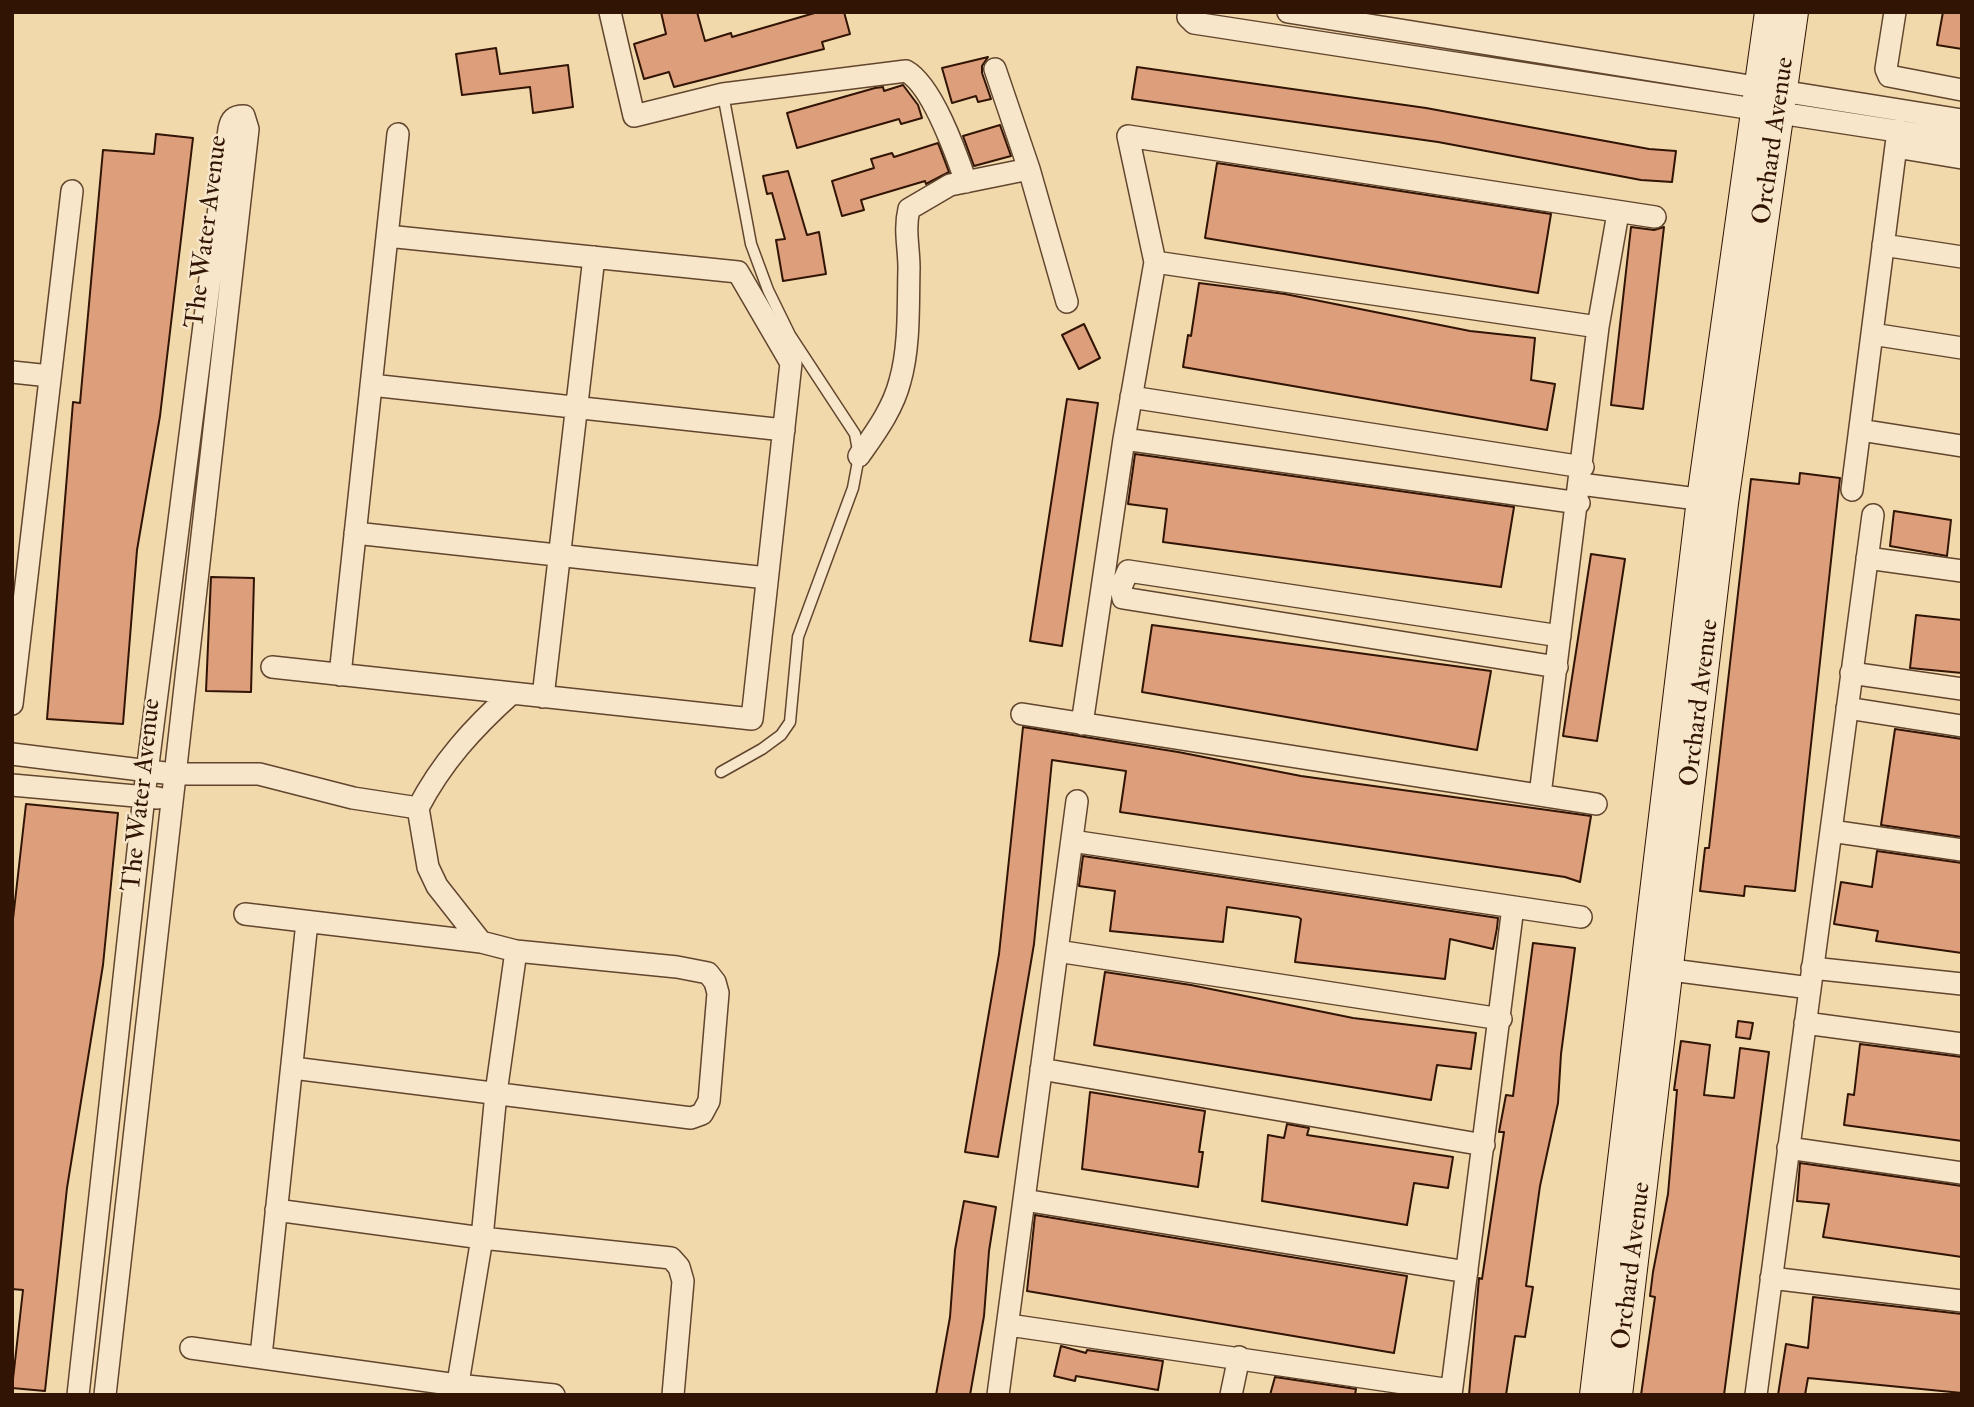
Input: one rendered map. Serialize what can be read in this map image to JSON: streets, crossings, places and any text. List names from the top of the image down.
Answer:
{
  "streets": {
    "street": ["Orchard Avenue", "The Water Avenue"]
  }
}
